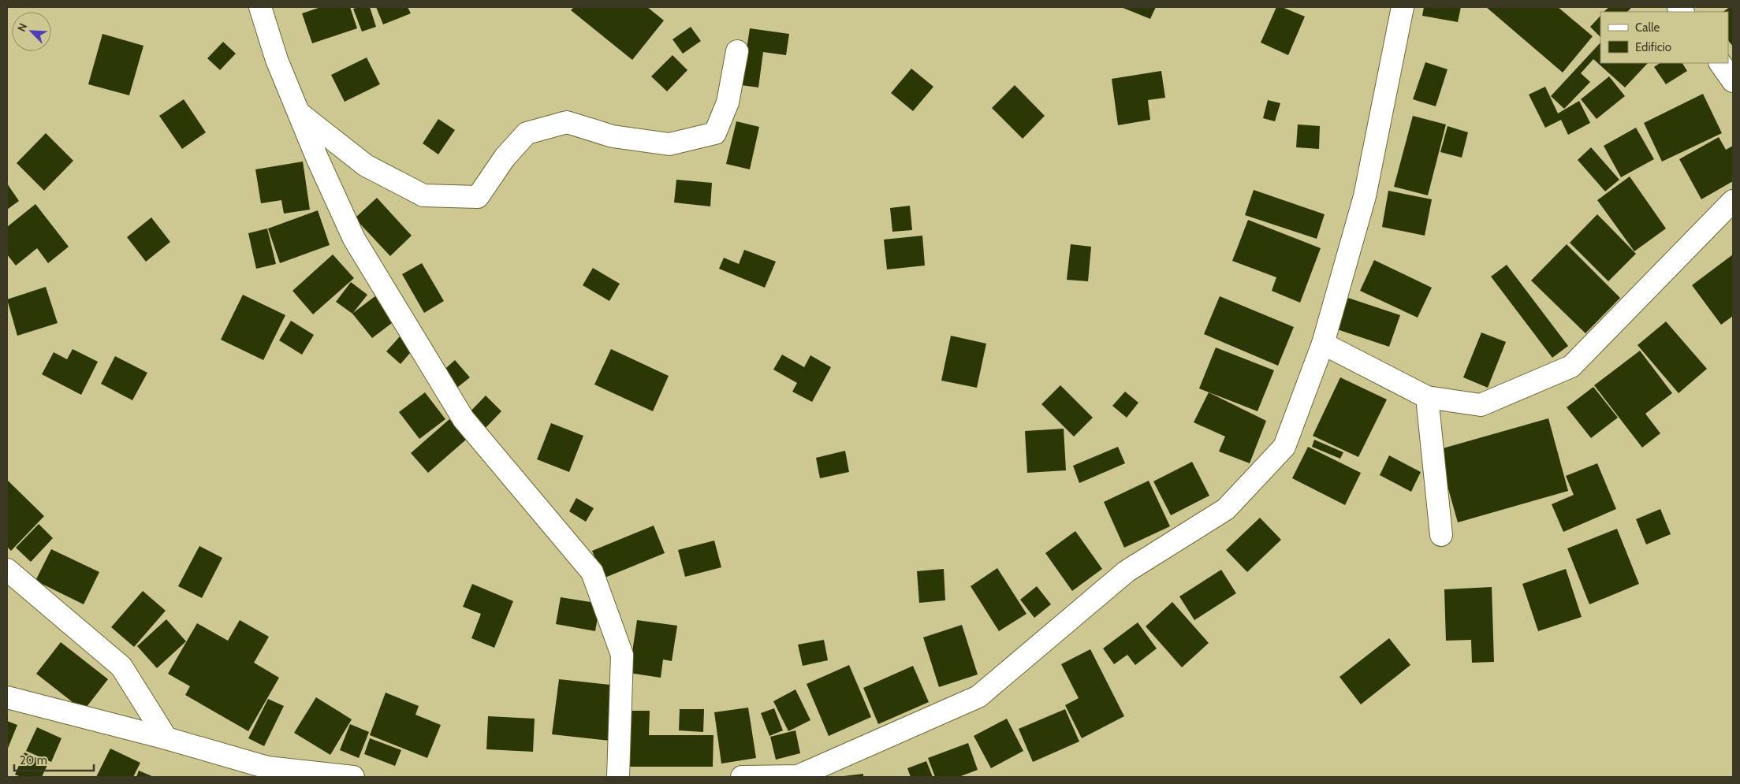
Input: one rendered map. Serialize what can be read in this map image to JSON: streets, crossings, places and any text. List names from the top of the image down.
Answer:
{
  "legend": ["Calle", "Edificio"],
  "scale_bar": "20 m",
  "north": "top left"
}
